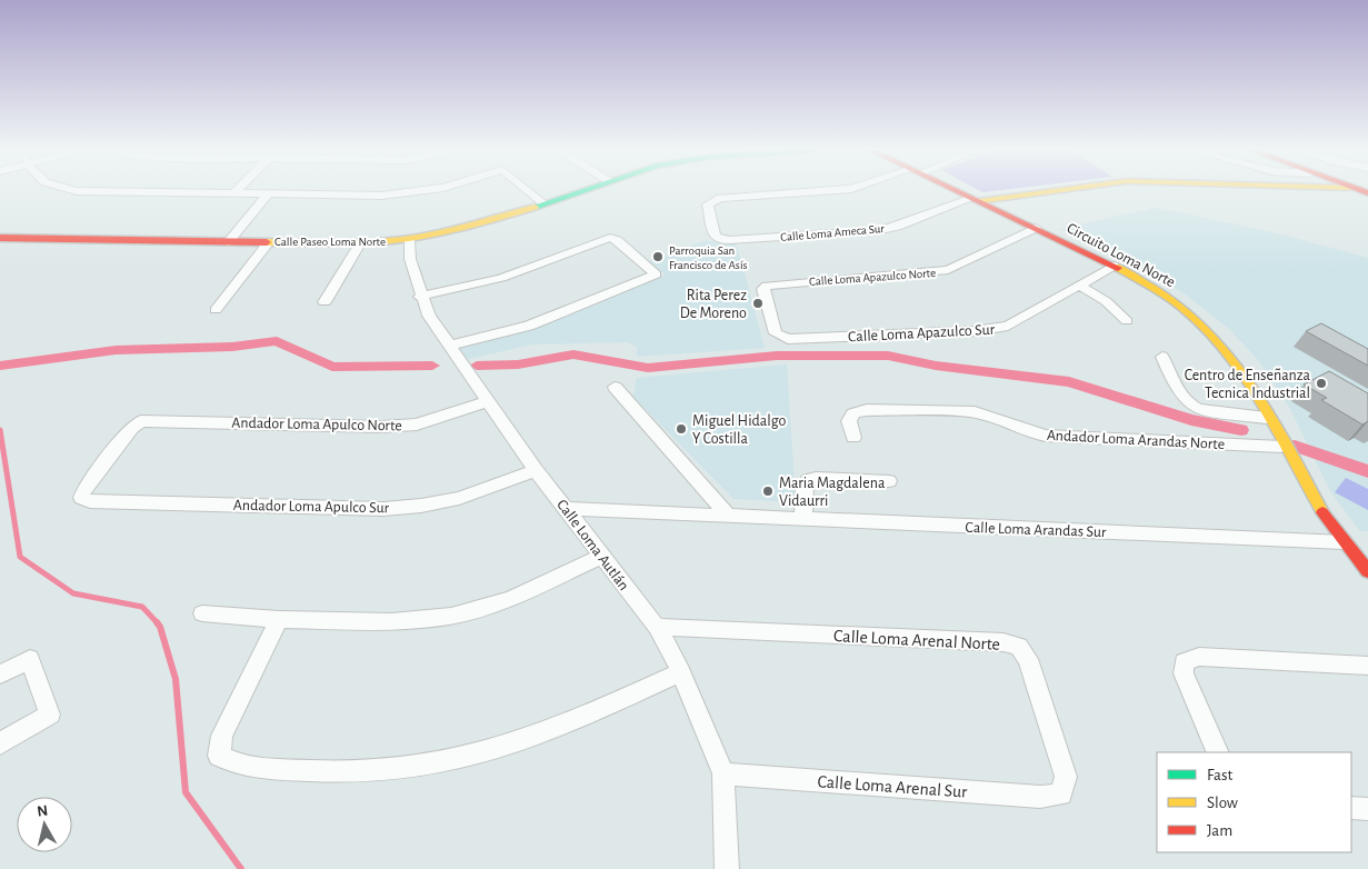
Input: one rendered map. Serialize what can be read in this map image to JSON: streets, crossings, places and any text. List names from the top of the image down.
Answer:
{
  "streets": {
    "street": [
      "Calle Loma Ameca Sur",
      "Calle Paseo Loma Norte",
      "Circuito Loma Norte",
      "Calle Loma Apazulco Norte",
      "Calle Loma Apazulco Sur",
      "Andador Loma Apulco Norte",
      "Andador Loma Arandas Norte",
      "Andador Loma Apulco Sur",
      "Calle Loma Arandas Sur",
      "Calle Loma Autlán",
      "Calle Loma Arenal Norte",
      "Calle Loma Arenal Sur"
    ]
  },
  "crossings": [
    ["Calle Loma Ameca Sur", "Circuito Loma Norte"],
    ["Calle Paseo Loma Norte", "Calle Loma Autlán"],
    ["Circuito Loma Norte", "Calle Loma Apazulco Norte"],
    ["Circuito Loma Norte", "Calle Loma Apazulco Sur"],
    ["Circuito Loma Norte", "Andador Loma Arandas Norte"],
    ["Circuito Loma Norte", "Calle Loma Arandas Sur"],
    ["Calle Loma Apazulco Norte", "Calle Loma Apazulco Sur"],
    ["Andador Loma Apulco Norte", "Andador Loma Apulco Sur"],
    ["Andador Loma Apulco Norte", "Calle Loma Autlán"],
    ["Andador Loma Apulco Sur", "Calle Loma Autlán"],
    ["Calle Loma Arandas Sur", "Calle Loma Autlán"],
    ["Calle Loma Autlán", "Calle Loma Arenal Norte"],
    ["Calle Loma Autlán", "Calle Loma Arenal Sur"],
    ["Calle Loma Arenal Norte", "Calle Loma Arenal Sur"]
  ],
  "places": [
    "Parroquia San Francisco de Asís",
    "Rita Perez De Moreno",
    "Centro de Enseñanza Tecnica Industrial",
    "Miguel Hidalgo Y Costilla",
    "Maria Magdalena Vidaurri"
  ],
  "legend": ["Fast", "Slow", "Jam"],
  "north": "top"
}
